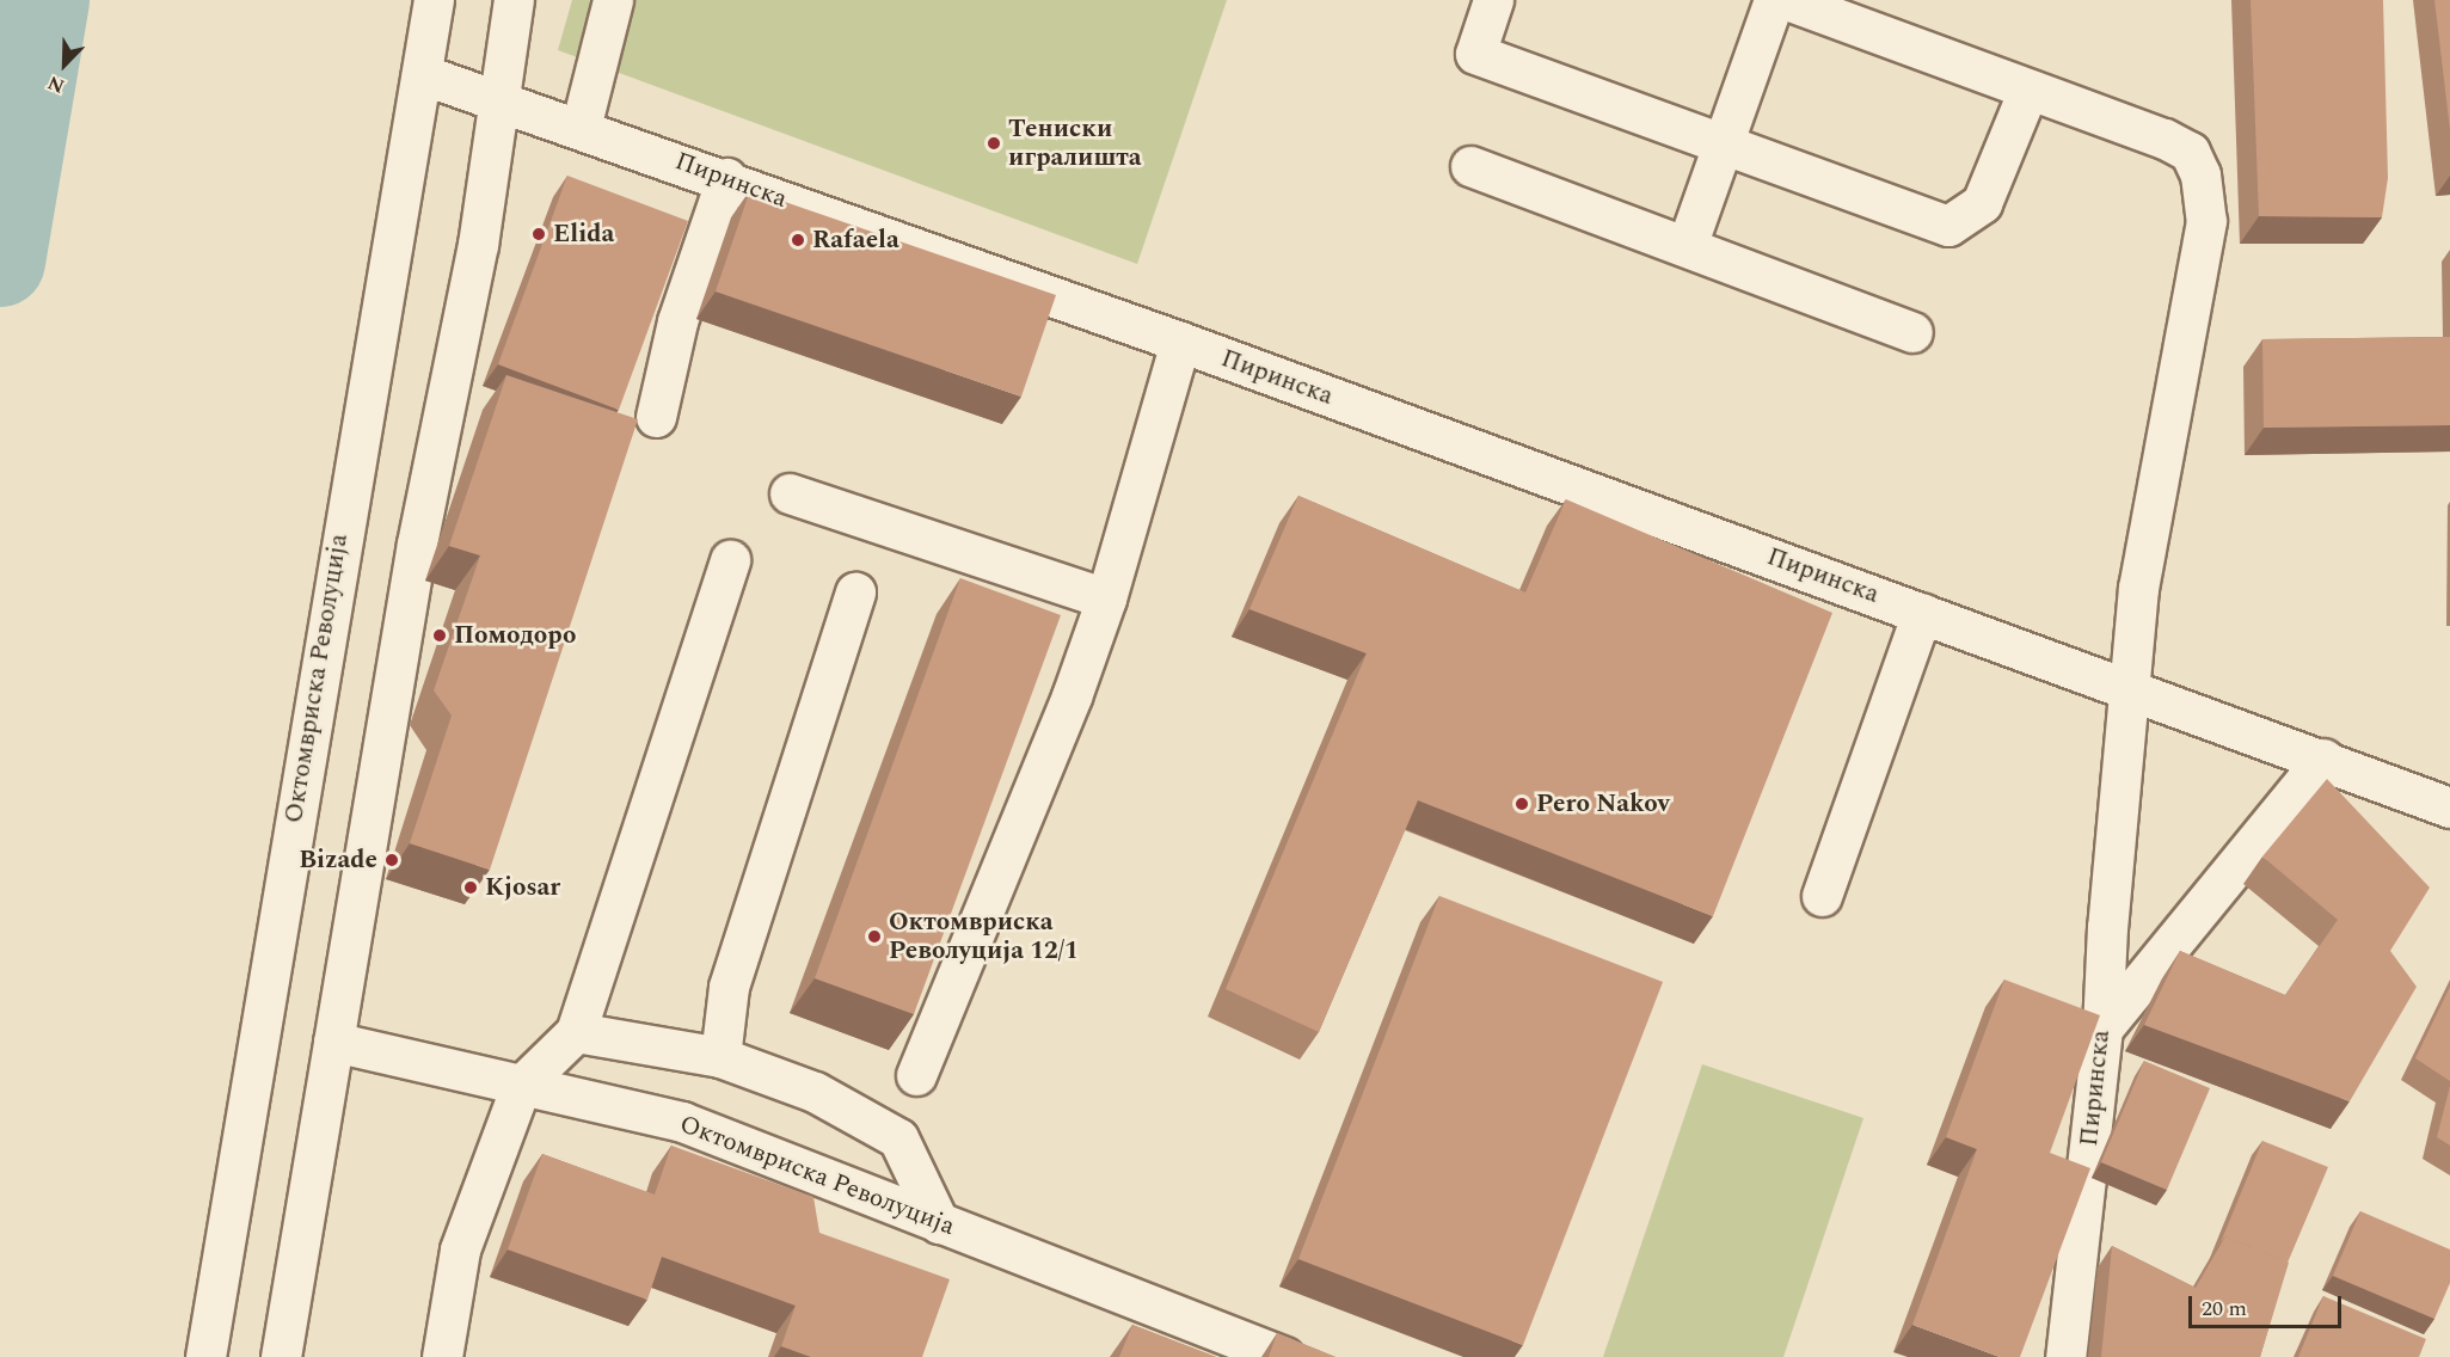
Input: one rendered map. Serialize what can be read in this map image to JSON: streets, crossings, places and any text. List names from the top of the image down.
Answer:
{
  "streets": {
    "street": ["Пиринска", "Октомвриска Револуција"]
  },
  "crossings": [
    ["Пиринска", "Октомвриска Револуција"]
  ],
  "places": [
    "Тениски игралишта",
    "Elida",
    "Rafaela",
    "Помодоро",
    "Pero Nakov",
    "Bizade",
    "Kjosar",
    "Октомвриска Револуција 12/1"
  ],
  "scale_bar": "20 m",
  "north": "bottom left"
}
